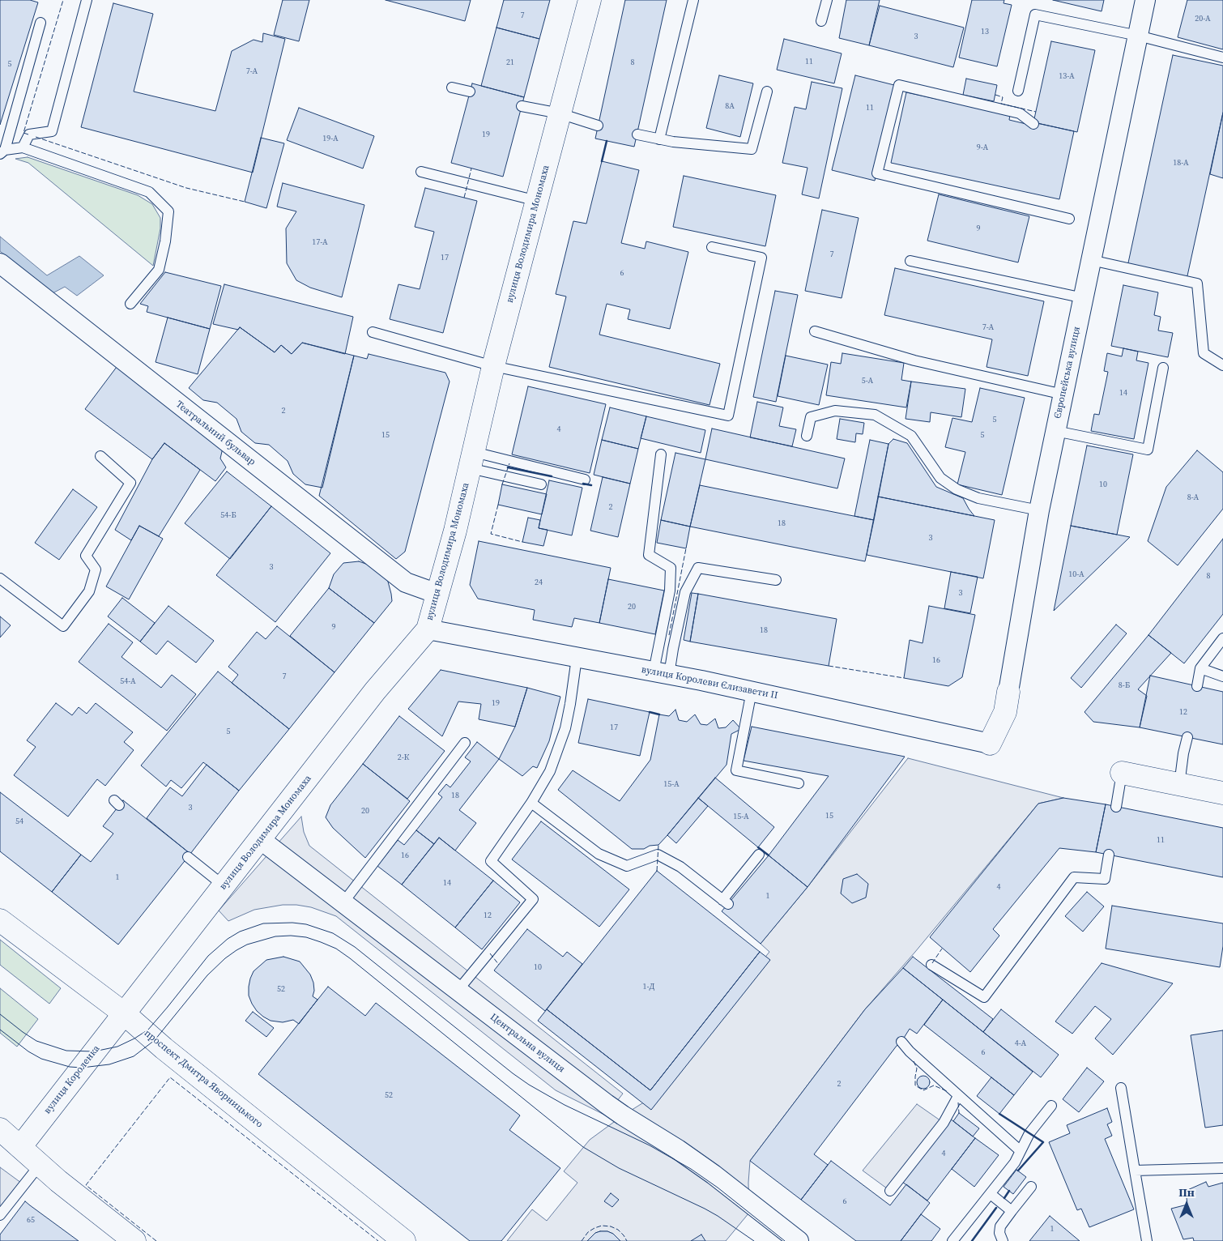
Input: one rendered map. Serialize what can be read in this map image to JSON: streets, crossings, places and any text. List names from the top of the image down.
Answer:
{
  "streets": {
    "main road": [
      "вулиця Володимира Мономаха",
      "Європейська вулиця",
      "проспект Дмитра Яворницького",
      "вулиця Короленка"
    ],
    "street": ["Театральний бульвар", "вулиця Королеви Єлизавети ІІ", "Центральна вулиця"]
  },
  "crossings": [
    ["вулиця Володимира Мономаха", "Театральний бульвар"],
    ["вулиця Володимира Мономаха", "вулиця Королеви Єлизавети ІІ"],
    ["вулиця Володимира Мономаха", "Центральна вулиця"],
    ["вулиця Володимира Мономаха", "проспект Дмитра Яворницького"],
    ["вулиця Володимира Мономаха", "вулиця Короленка"],
    ["Європейська вулиця", "вулиця Королеви Єлизавети ІІ"],
    ["проспект Дмитра Яворницького", "вулиця Короленка"]
  ],
  "house_numbers": [
    "7",
    "20-А",
    "13",
    "3",
    "11",
    "21",
    "8",
    "5",
    "7-А",
    "13-А",
    "8А",
    "11",
    "19",
    "19-А",
    "9-А",
    "18-А",
    "9",
    "17-А",
    "7",
    "17",
    "6",
    "7-А",
    "5-А",
    "14",
    "2",
    "5",
    "4",
    "15",
    "5",
    "10",
    "8-А",
    "2",
    "54-Б",
    "18",
    "3",
    "3",
    "10-А",
    "8",
    "24",
    "3",
    "20",
    "9",
    "18",
    "16",
    "7",
    "54-А",
    "8-Б",
    "19",
    "12",
    "17",
    "5",
    "2-К",
    "15-А",
    "18",
    "3",
    "20",
    "15",
    "15-А",
    "54",
    "11",
    "16",
    "1",
    "14",
    "4",
    "1",
    "12",
    "10",
    "1-Д",
    "52",
    "4-А",
    "6",
    "2",
    "52",
    "4",
    "6",
    "65",
    "1"
  ],
  "north": "top"
}
